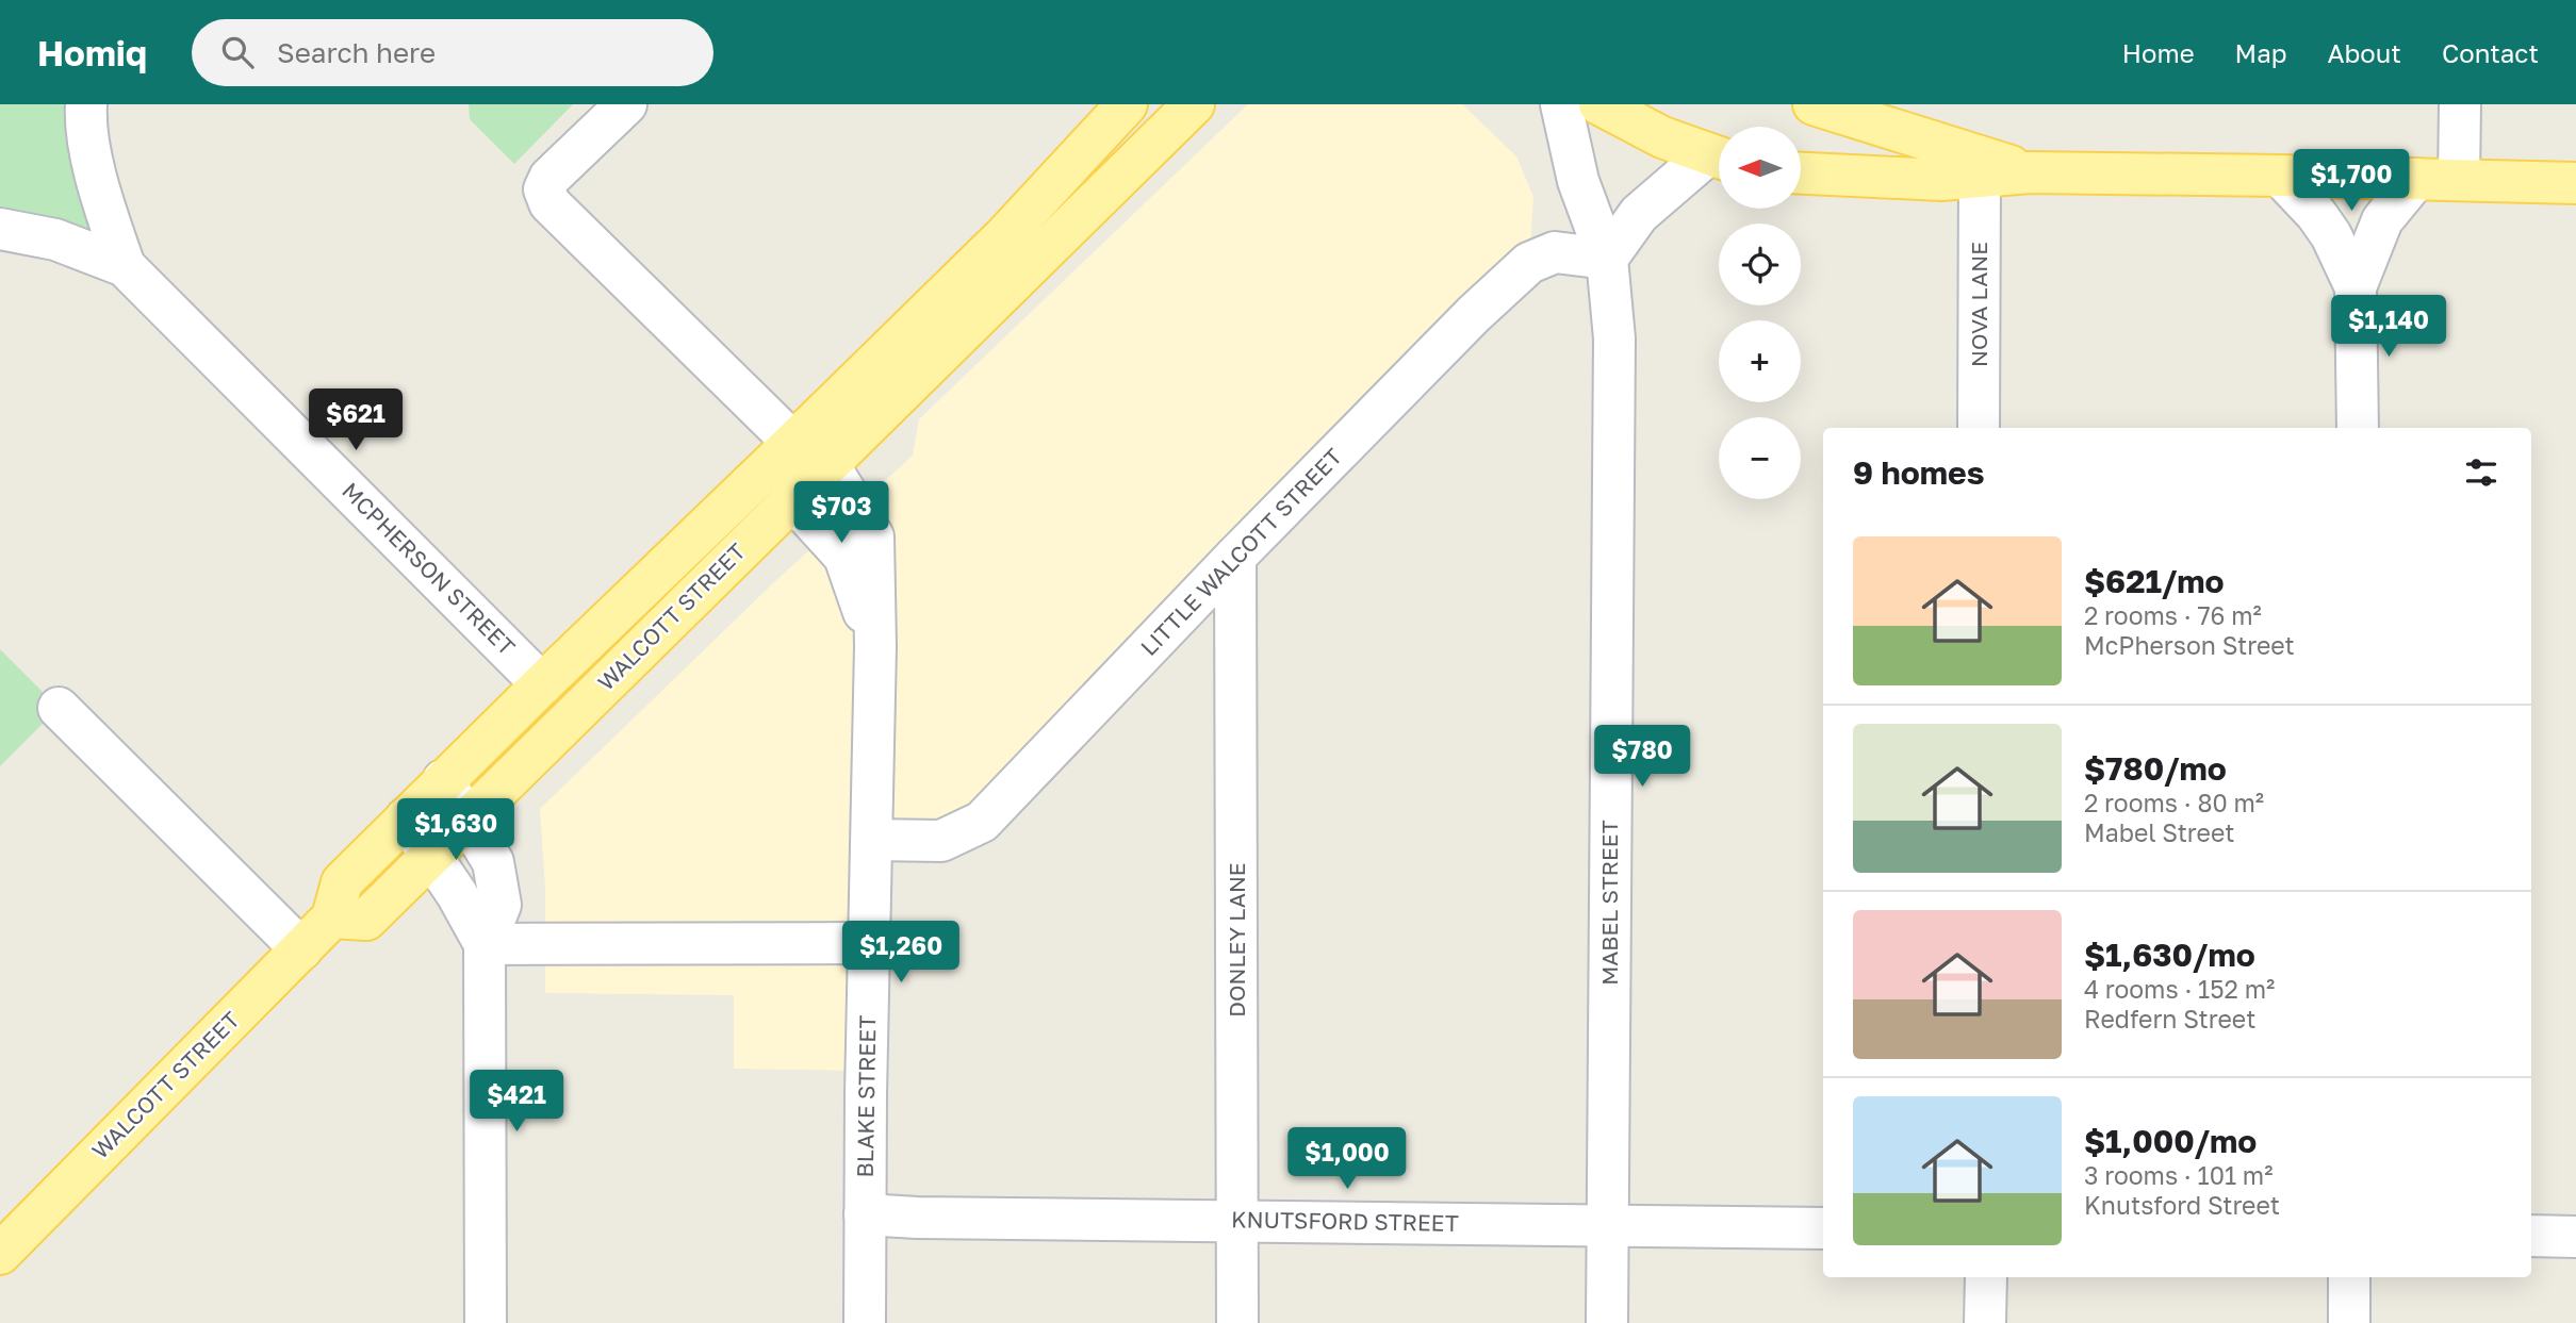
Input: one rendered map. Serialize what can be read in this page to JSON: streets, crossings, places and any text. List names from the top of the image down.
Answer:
{
  "streets": {
    "main road": ["WALCOTT STREET"],
    "street": [
      "NOVA LANE",
      "LITTLE WALCOTT STREET",
      "MCPHERSON STREET",
      "MABEL STREET",
      "DONLEY LANE",
      "BLAKE STREET",
      "KNUTSFORD STREET"
    ]
  },
  "crossings": [
    ["LITTLE WALCOTT STREET", "MABEL STREET"],
    ["LITTLE WALCOTT STREET", "DONLEY LANE"],
    ["LITTLE WALCOTT STREET", "BLAKE STREET"],
    ["MCPHERSON STREET", "WALCOTT STREET"],
    ["WALCOTT STREET", "BLAKE STREET"],
    ["MABEL STREET", "KNUTSFORD STREET"],
    ["DONLEY LANE", "KNUTSFORD STREET"],
    ["BLAKE STREET", "KNUTSFORD STREET"]
  ],
  "north": "left",
  "page": {
    "header": "Homiq",
    "search": "Search here",
    "nav": [
      "Home",
      "Map",
      "About",
      "Contact"
    ],
    "map_buttons": ["+", "−"],
    "price": [
      "$1,700",
      "$1,140",
      "$621",
      "$703",
      "$780",
      "$1,630",
      "$1,260",
      "$421",
      "$1,000"
    ],
    "heading": "9 homes",
    "list": [
      {
        "name": "$621/mo",
        "note": "2 rooms · 76 m² · McPherson Street"
      },
      {
        "name": "$780/mo",
        "note": "2 rooms · 80 m² · Mabel Street"
      },
      {
        "name": "$1,630/mo",
        "note": "4 rooms · 152 m² · Redfern Street"
      },
      {
        "name": "$1,000/mo",
        "note": "3 rooms · 101 m² · Knutsford Street"
      }
    ]
  }
}
